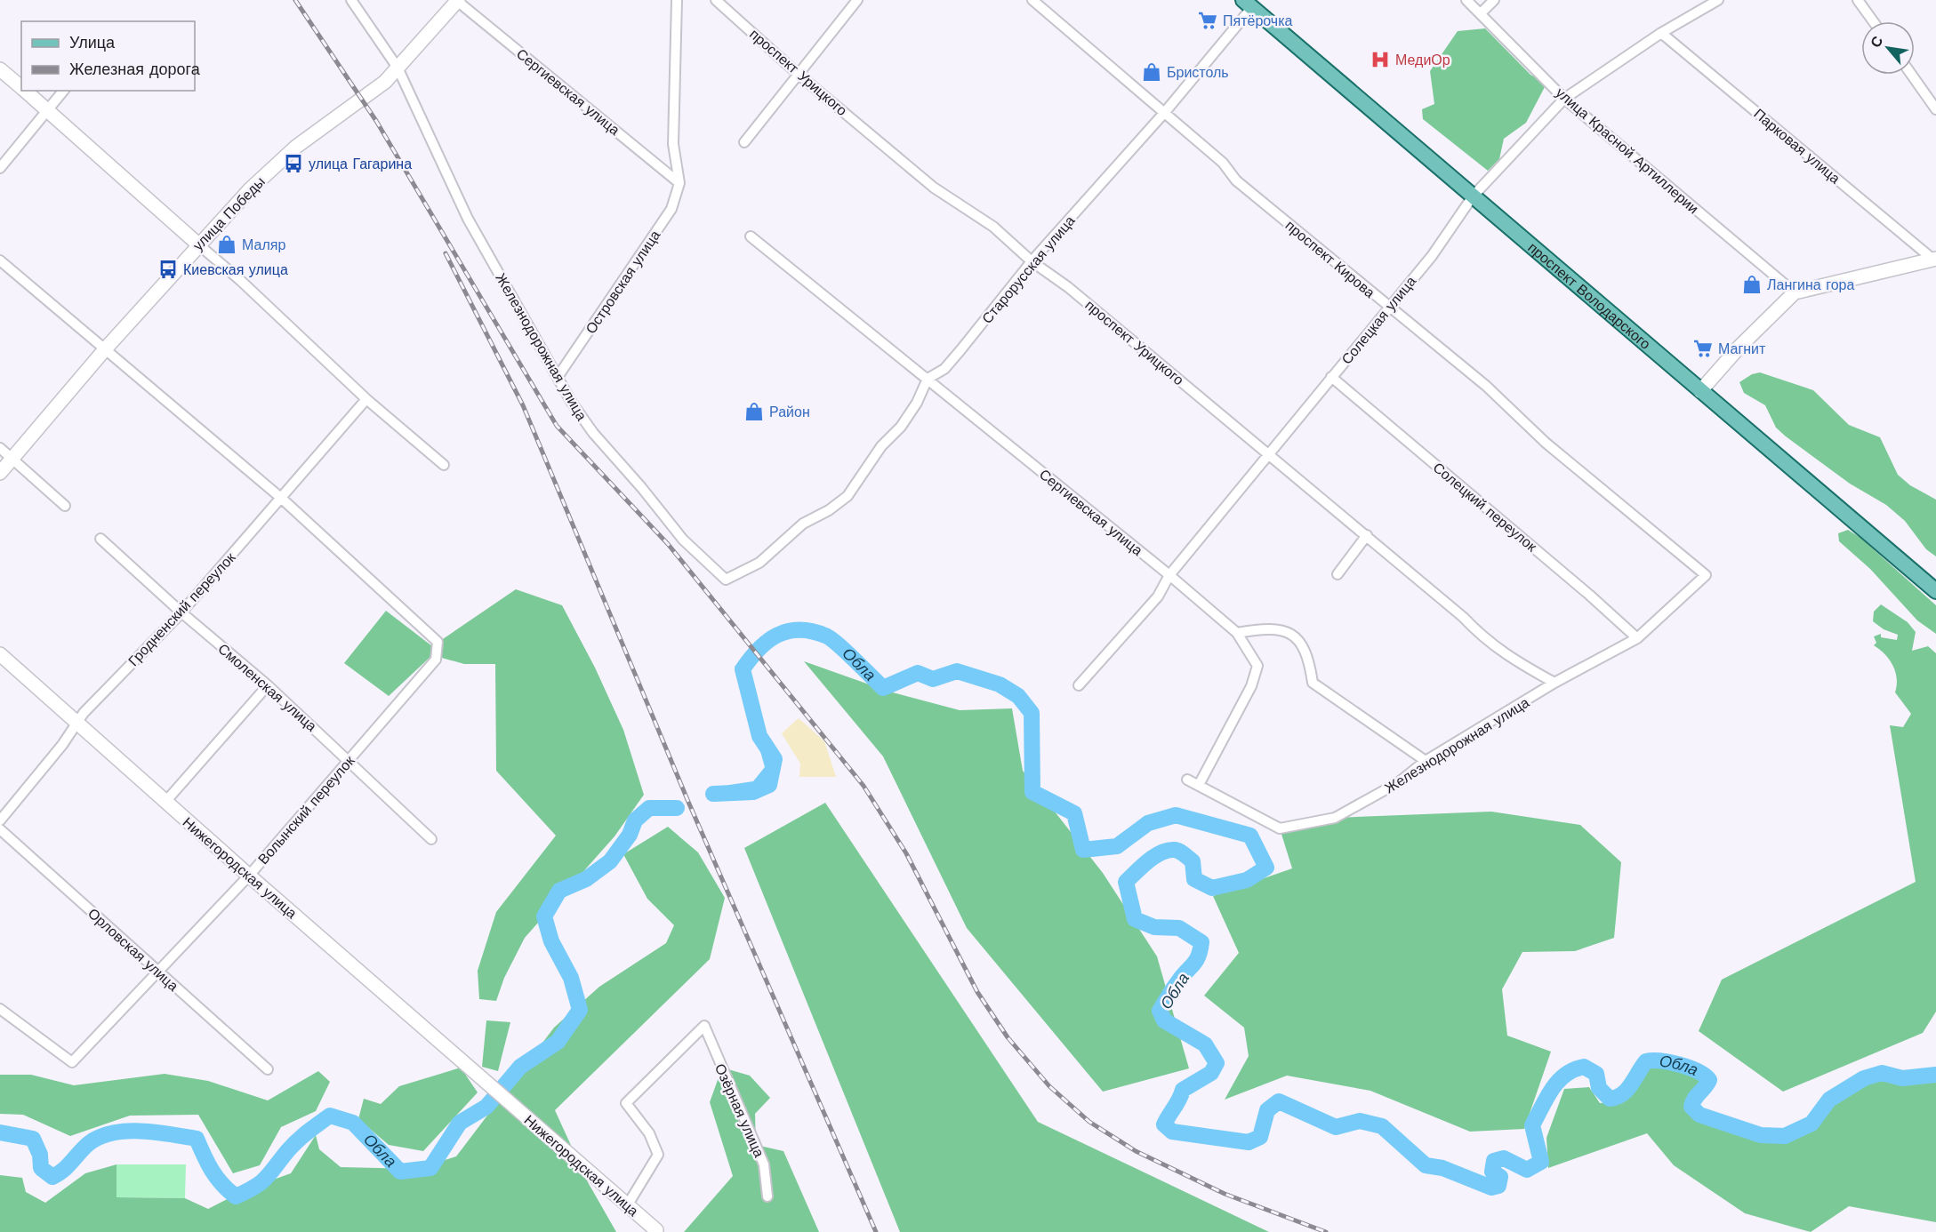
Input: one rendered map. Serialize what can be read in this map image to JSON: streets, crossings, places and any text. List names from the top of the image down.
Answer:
{
  "streets": {
    "main road": ["проспект Володарского"],
    "street": [
      "проспект Урицкого",
      "Сергиевская улица",
      "Парковая улица",
      "улица Красной Артиллерии",
      "улица Победы",
      "проспект Кирова",
      "Старорусская улица",
      "Островская улица",
      "Солецкая улица",
      "Железнодорожная улица",
      "Солецкий переулок",
      "Гродненский переулок",
      "Смоленская улица",
      "Волынский переулок",
      "Нижегородская улица",
      "Орловская улица",
      "Озёрная улица"
    ]
  },
  "crossings": [
    ["проспект Урицкого", "Старорусская улица"],
    ["проспект Урицкого", "Солецкая улица"],
    ["проспект Урицкого", "Железнодорожная улица"],
    ["Сергиевская улица", "улица Победы"],
    ["Сергиевская улица", "Старорусская улица"],
    ["Сергиевская улица", "Островская улица"],
    ["Сергиевская улица", "Солецкая улица"],
    ["Сергиевская улица", "Железнодорожная улица"],
    ["Парковая улица", "Солецкая улица"],
    ["улица Красной Артиллерии", "Солецкая улица"],
    ["улица Победы", "Железнодорожная улица"],
    ["проспект Кирова", "Старорусская улица"],
    ["проспект Кирова", "Солецкая улица"],
    ["проспект Кирова", "Железнодорожная улица"],
    ["Старорусская улица", "проспект Володарского"],
    ["Старорусская улица", "Железнодорожная улица"],
    ["Островская улица", "Железнодорожная улица"],
    ["проспект Володарского", "Солецкая улица"],
    ["Солецкая улица", "Солецкий переулок"],
    ["Железнодорожная улица", "Солецкий переулок"],
    ["Гродненский переулок", "Смоленская улица"],
    ["Гродненский переулок", "Волынский переулок"],
    ["Гродненский переулок", "Нижегородская улица"],
    ["Смоленская улица", "Волынский переулок"],
    ["Волынский переулок", "Нижегородская улица"],
    ["Волынский переулок", "Орловская улица"],
    ["Нижегородская улица", "Озёрная улица"]
  ],
  "water": ["Обла"],
  "places": {
    "supermarket": ["Пятёрочка", "Магнит"],
    "hospital": ["МедиОр"],
    "shop": [
      "Бристоль",
      "Маляр",
      "Лангина гора",
      "Район"
    ],
    "bus stop": ["улица Гагарина", "Киевская улица"]
  },
  "legend": ["Улица", "Железная дорога"],
  "north": "top left"
}
